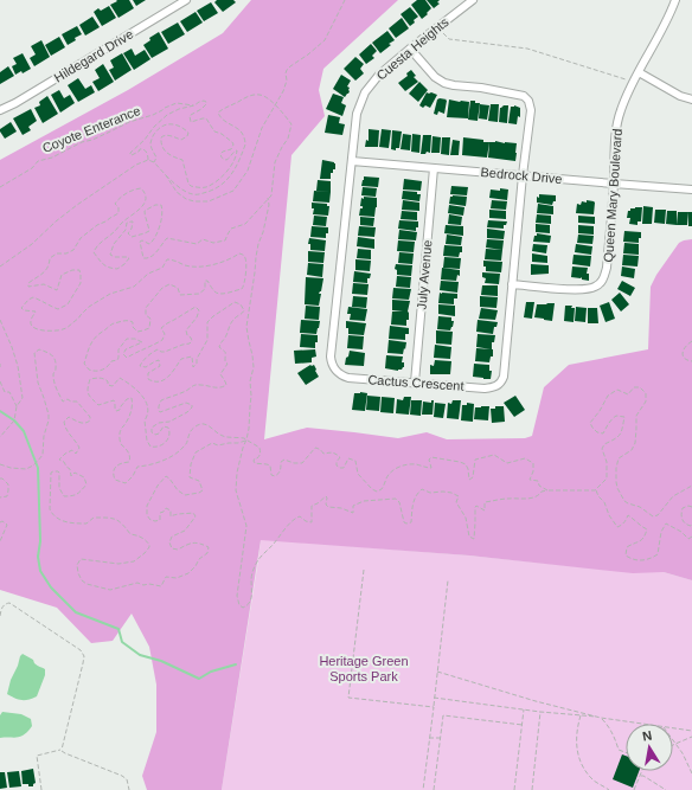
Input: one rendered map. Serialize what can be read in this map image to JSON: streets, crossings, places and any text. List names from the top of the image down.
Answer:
{
  "streets": {
    "street": [
      "Cuesta Heights",
      "Hildegard Drive",
      "Bedrock Drive",
      "Queen Mary Boulevard",
      "July Avenue",
      "Cactus Crescent"
    ],
    "path": ["Coyote Enterance"]
  },
  "crossings": [
    ["Cuesta Heights", "Bedrock Drive"],
    ["Cuesta Heights", "Cactus Crescent"],
    ["Bedrock Drive", "Queen Mary Boulevard"],
    ["Bedrock Drive", "July Avenue"],
    ["Bedrock Drive", "Cactus Crescent"],
    ["Queen Mary Boulevard", "Cactus Crescent"],
    ["July Avenue", "Cactus Crescent"]
  ],
  "parks": ["Heritage Green Sports Park"],
  "north": "top"
}
